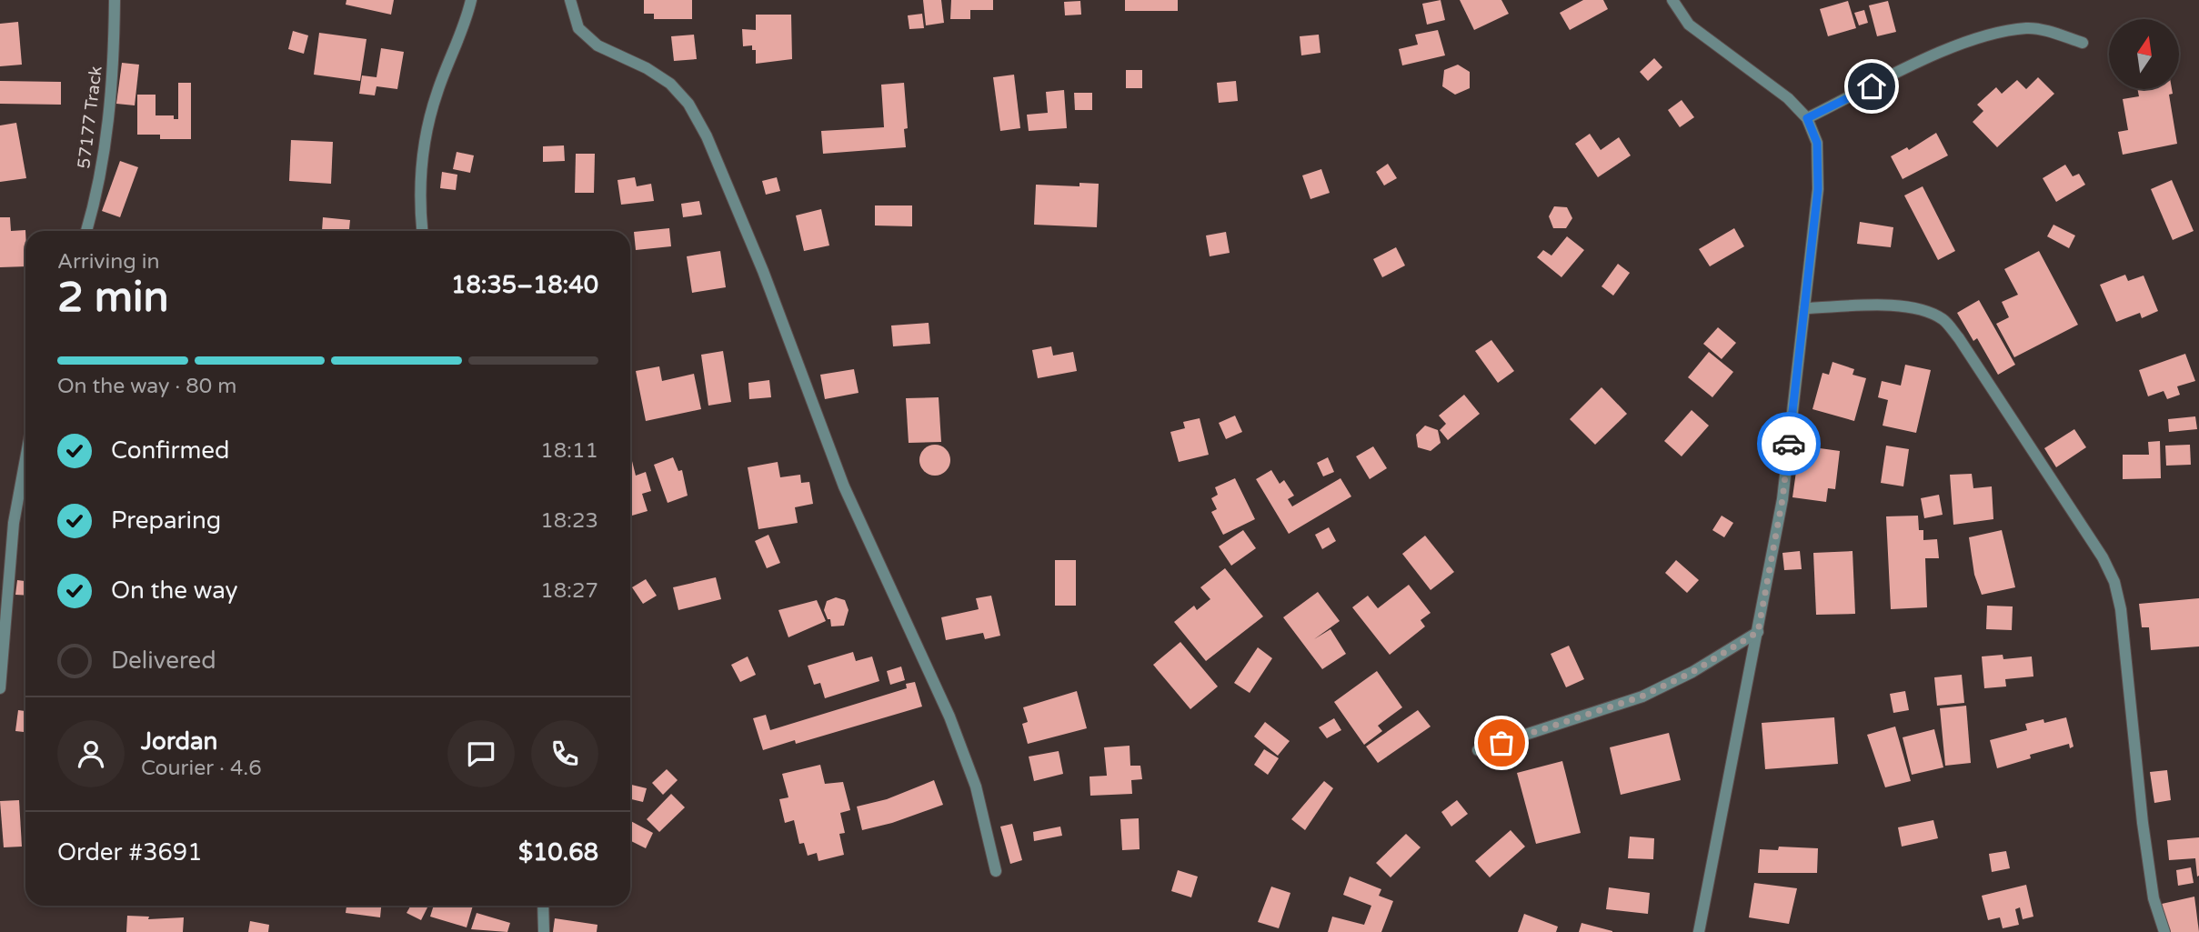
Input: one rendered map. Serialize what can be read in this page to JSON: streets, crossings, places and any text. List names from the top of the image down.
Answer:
{
  "streets": {
    "street": ["57177 Track"]
  },
  "north": "top",
  "page": {
    "heading": ["2 min", "Arriving in", "18:35–18:40"],
    "panel": [
      "Jordan",
      "Courier · 4.6",
      "Order #3691",
      "$10.68"
    ],
    "bar": "On the way · 80 m",
    "list": [
      ["Confirmed", "18:11"],
      ["Preparing", "18:23"],
      ["On the way", "18:27"],
      "Delivered"
    ]
  }
}
